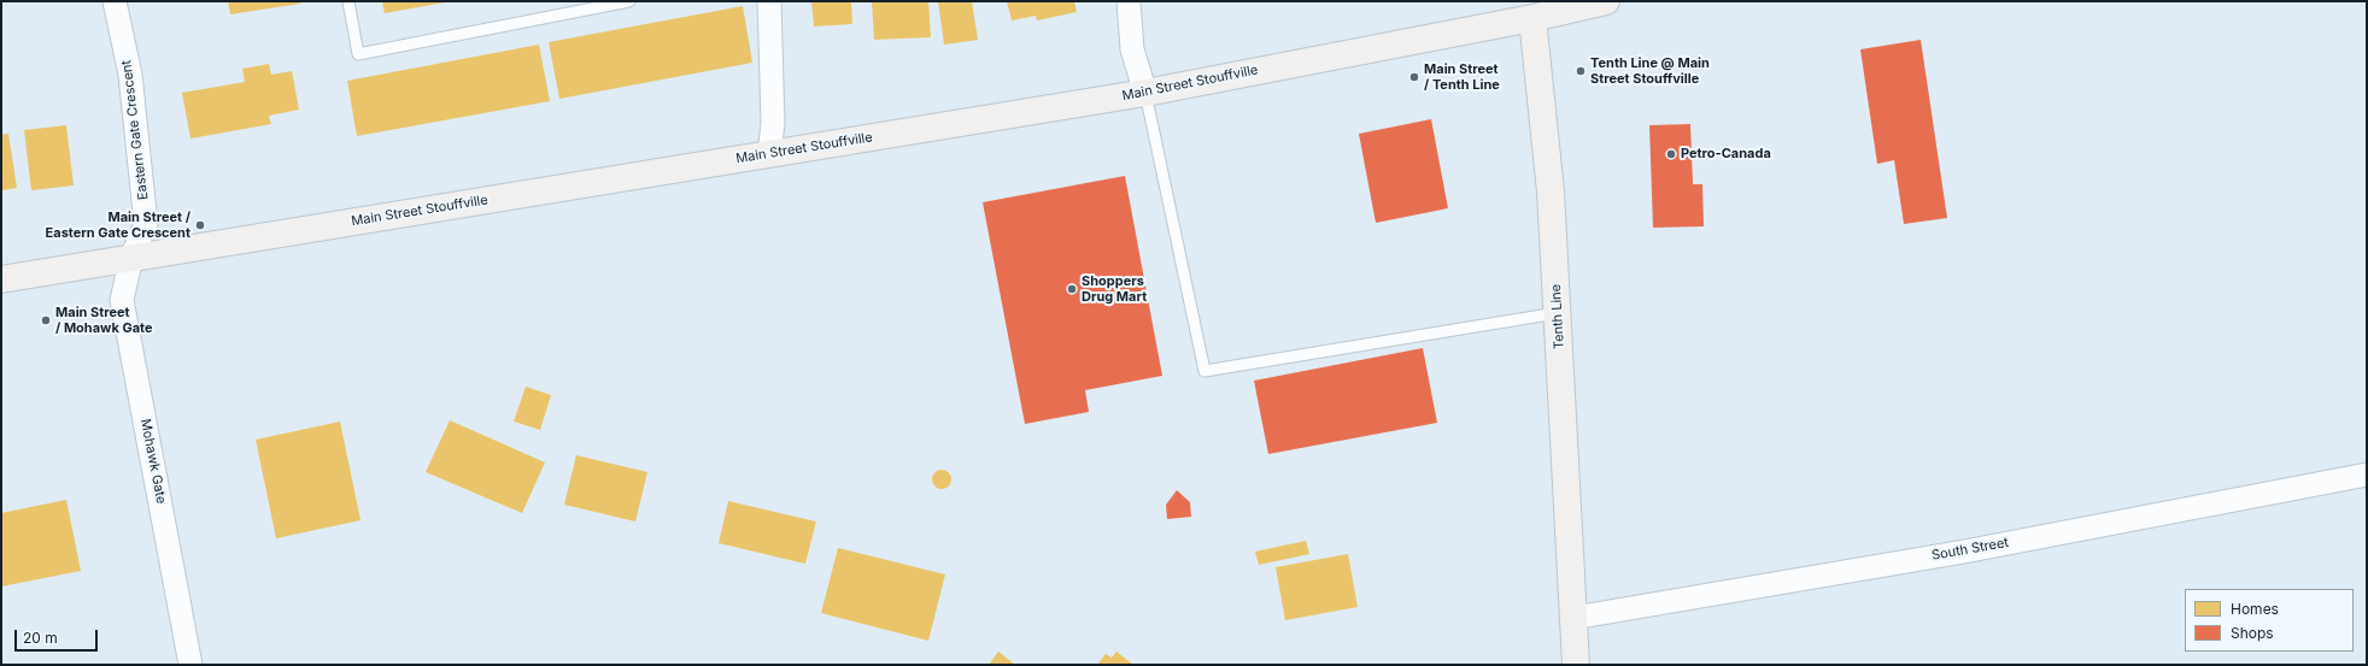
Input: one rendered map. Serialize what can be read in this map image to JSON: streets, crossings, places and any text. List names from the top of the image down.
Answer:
{
  "streets": {
    "main road": ["Main Street Stouffville", "Tenth Line"],
    "street": ["Eastern Gate Crescent", "Mohawk Gate", "South Street"]
  },
  "crossings": [
    ["Main Street Stouffville", "Eastern Gate Crescent"],
    ["Main Street Stouffville", "Tenth Line"],
    ["Main Street Stouffville", "Mohawk Gate"],
    ["Eastern Gate Crescent", "Mohawk Gate"],
    ["Tenth Line", "South Street"]
  ],
  "places": [
    "Tenth Line @ Main Street Stouffville",
    "Main Street / Tenth Line",
    "Petro-Canada",
    "Main Street / Eastern Gate Crescent",
    "Shoppers Drug Mart",
    "Main Street / Mohawk Gate"
  ],
  "legend": ["Homes", "Shops"],
  "scale_bar": "20 m"
}
